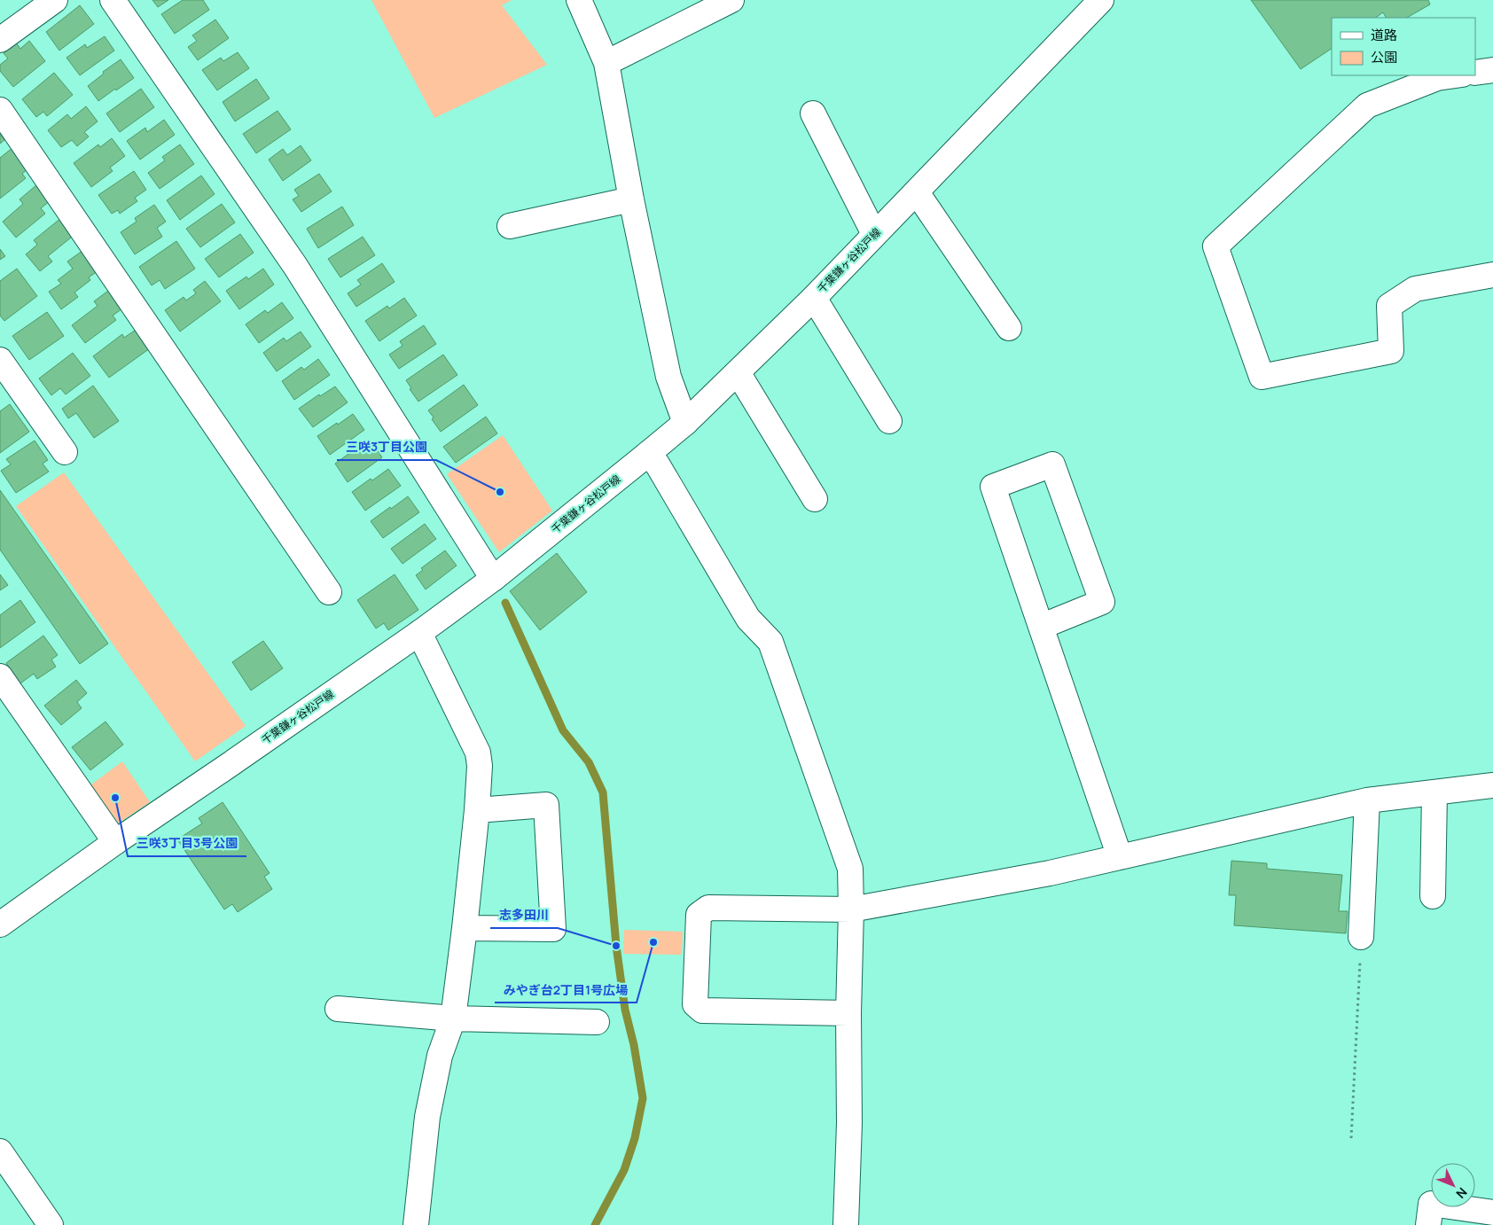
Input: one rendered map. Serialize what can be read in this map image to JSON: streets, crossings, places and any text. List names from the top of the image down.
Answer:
{
  "streets": {
    "street": ["千葉鎌ヶ谷松戸線"]
  },
  "places": [
    "三咲3丁目公園",
    "三咲3丁目3号公園",
    "みやぎ台2丁目1号広場",
    "志多田川"
  ],
  "legend": ["道路", "公園"],
  "north": "bottom right"
}
